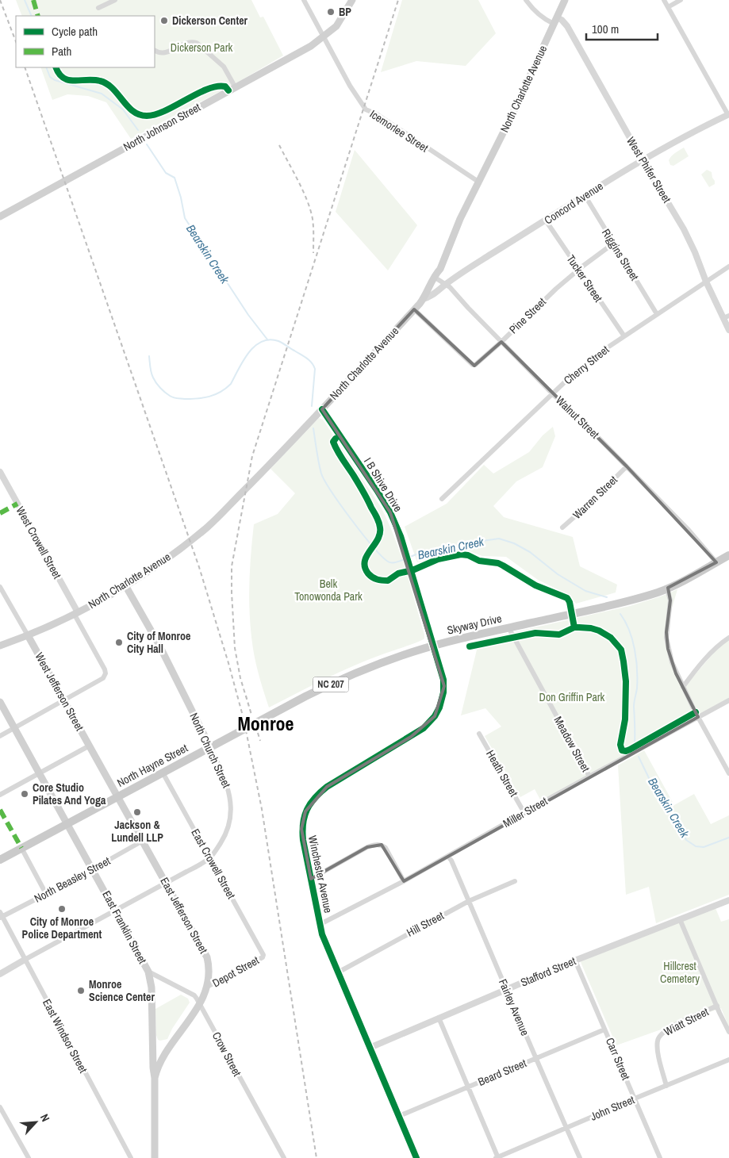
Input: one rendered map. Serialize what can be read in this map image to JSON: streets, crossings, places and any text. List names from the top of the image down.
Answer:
{
  "streets": {
    "main road": [
      "North Charlotte Avenue",
      "North Johnson Street",
      "Skyway Drive",
      "NC 207",
      "West Jefferson Street",
      "North Church Street",
      "North Hayne Street",
      "East Jefferson Street",
      "East Franklin Street"
    ],
    "street": [
      "Icemorlee Street",
      "West Phifer Street",
      "Concord Avenue",
      "Riggins Street",
      "Tucker Street",
      "Pine Street",
      "Cherry Street",
      "Walnut Street",
      "I B Shive Drive",
      "Warren Street",
      "West Crowell Street",
      "Meadow Street",
      "Heath Street",
      "Miller Street",
      "East Crowell Street",
      "Winchester Avenue",
      "North Beasley Street",
      "Hill Street",
      "Depot Street",
      "Stafford Street",
      "Fairley Avenue",
      "Wiatt Street",
      "East Windsor Street",
      "Crow Street",
      "Carr Street",
      "Beard Street",
      "John Street"
    ]
  },
  "crossings": [
    ["North Charlotte Avenue", "Icemorlee Street"],
    ["North Charlotte Avenue", "West Phifer Street"],
    ["North Charlotte Avenue", "Concord Avenue"],
    ["North Charlotte Avenue", "Pine Street"],
    ["North Charlotte Avenue", "Walnut Street"],
    ["North Charlotte Avenue", "I B Shive Drive"],
    ["North Charlotte Avenue", "West Crowell Street"],
    ["North Charlotte Avenue", "West Jefferson Street"],
    ["North Charlotte Avenue", "North Church Street"],
    ["North Johnson Street", "Icemorlee Street"],
    ["West Phifer Street", "Concord Avenue"],
    ["West Phifer Street", "Cherry Street"],
    ["Concord Avenue", "Riggins Street"],
    ["Concord Avenue", "Tucker Street"],
    ["Concord Avenue", "Walnut Street"],
    ["Riggins Street", "Pine Street"],
    ["Riggins Street", "Cherry Street"],
    ["Tucker Street", "Pine Street"],
    ["Tucker Street", "Cherry Street"],
    ["Pine Street", "Walnut Street"],
    ["Cherry Street", "Walnut Street"],
    ["Walnut Street", "Warren Street"],
    ["Walnut Street", "Skyway Drive"],
    ["I B Shive Drive", "Skyway Drive"],
    ["I B Shive Drive", "Winchester Avenue"],
    ["West Crowell Street", "West Jefferson Street"],
    ["Skyway Drive", "Meadow Street"],
    ["Skyway Drive", "North Church Street"],
    ["Skyway Drive", "North Hayne Street"],
    ["Skyway Drive", "Winchester Avenue"],
    ["West Jefferson Street", "North Hayne Street"],
    ["West Jefferson Street", "East Jefferson Street"],
    ["Meadow Street", "Miller Street"],
    ["North Church Street", "North Hayne Street"],
    ["North Church Street", "East Crowell Street"],
    ["North Church Street", "East Jefferson Street"],
    ["North Church Street", "East Franklin Street"],
    ["North Church Street", "East Windsor Street"],
    ["North Hayne Street", "East Crowell Street"],
    ["North Hayne Street", "East Jefferson Street"],
    ["North Hayne Street", "East Franklin Street"],
    ["Heath Street", "Miller Street"],
    ["Miller Street", "Winchester Avenue"],
    ["Miller Street", "Fairley Avenue"],
    ["East Crowell Street", "Depot Street"],
    ["Winchester Avenue", "Hill Street"],
    ["Winchester Avenue", "Stafford Street"],
    ["Winchester Avenue", "Beard Street"],
    ["North Beasley Street", "East Jefferson Street"],
    ["North Beasley Street", "East Franklin Street"],
    ["North Beasley Street", "East Windsor Street"],
    ["East Jefferson Street", "East Franklin Street"],
    ["East Jefferson Street", "Depot Street"],
    ["East Jefferson Street", "Crow Street"],
    ["Hill Street", "Fairley Avenue"],
    ["East Franklin Street", "Crow Street"],
    ["Stafford Street", "Fairley Avenue"],
    ["Stafford Street", "Carr Street"],
    ["Fairley Avenue", "Beard Street"],
    ["Fairley Avenue", "John Street"],
    ["Wiatt Street", "John Street"],
    ["Carr Street", "Beard Street"],
    ["Carr Street", "John Street"]
  ],
  "districts": ["Monroe"],
  "water": ["Bearskin Creek"],
  "parks": [
    "Dickerson Park",
    "Belk Tonowonda Park",
    "Don Griffin Park",
    "Hillcrest Cemetery"
  ],
  "places": [
    "BP",
    "Dickerson Center",
    "City of Monroe City Hall",
    "Core Studio Pilates And Yoga",
    "Jackson & Lundell LLP",
    "City of Monroe Police Department",
    "Monroe Science Center"
  ],
  "legend": ["Cycle path", "Path"],
  "scale_bar": "100 m",
  "north": "top right"
}
